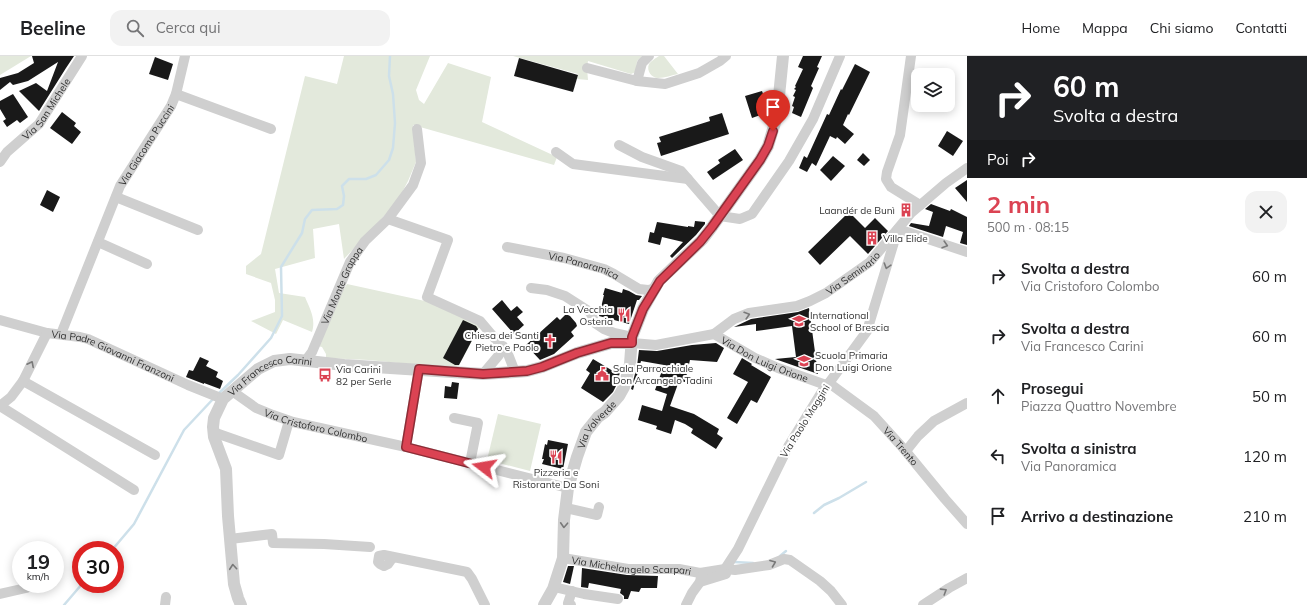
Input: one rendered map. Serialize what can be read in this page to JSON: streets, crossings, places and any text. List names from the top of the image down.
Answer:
{
  "streets": {
    "street": [
      "Via San Michele",
      "Via Giacomo Puccini",
      "Via Panoramica",
      "Via Seminario",
      "Via Monte Grappa",
      "Via Padre Giovanni Franzoni",
      "Via Don Luigi Orione",
      "Via Francesco Carini",
      "Via Paolo Maggini",
      "Via Cristoforo Colombo",
      "Via Valverde",
      "Via Trento",
      "Via Michelangelo Scarpari"
    ]
  },
  "crossings": [
    ["Via Giacomo Puccini", "Via Padre Giovanni Franzoni"],
    ["Via Seminario", "Via Don Luigi Orione"],
    ["Via Seminario", "Via Paolo Maggini"],
    ["Via Monte Grappa", "Via Francesco Carini"],
    ["Via Padre Giovanni Franzoni", "Via Francesco Carini"],
    ["Via Padre Giovanni Franzoni", "Via Cristoforo Colombo"],
    ["Via Don Luigi Orione", "Via Francesco Carini"],
    ["Via Don Luigi Orione", "Via Paolo Maggini"],
    ["Via Don Luigi Orione", "Via Valverde"],
    ["Via Don Luigi Orione", "Via Trento"],
    ["Via Francesco Carini", "Via Cristoforo Colombo"],
    ["Via Francesco Carini", "Via Valverde"],
    ["Via Paolo Maggini", "Via Trento"],
    ["Via Cristoforo Colombo", "Via Valverde"],
    ["Via Valverde", "Via Michelangelo Scarpari"]
  ],
  "one_way": ["Via Seminario", "Via Paolo Maggini"],
  "places": {
    "building": ["Laandér de Bunì", "Villa Elide"],
    "restaurant": ["La Vecchia Osteria", "Pizzeria e Ristorante Da Soni"],
    "school or university": ["International School of Brescia", "Scuola Primaria Don Luigi Orione"],
    "church": ["Chiesa dei Santi Pietro e Paolo"],
    "public building": ["Sala Parrocchiale Don Arcangelo Tadini"],
    "bus stop": ["Via Carini 82 per Serle"]
  },
  "page": {
    "header": "Beeline",
    "search": "Cerca qui",
    "nav": [
      "Home",
      "Mappa",
      "Chi siamo",
      "Contatti"
    ],
    "turn": ["60 m", "Svolta a destra"],
    "then": "Poi",
    "heading": ["2 min", "500 m · 08:15"],
    "list": [
      {
        "name": "Svolta a destra",
        "note": "Via Cristoforo Colombo",
        "value": "60 m"
      },
      {
        "name": "Svolta a destra",
        "note": "Via Francesco Carini",
        "value": "60 m"
      },
      {
        "name": "Prosegui",
        "note": "Piazza Quattro Novembre",
        "value": "50 m"
      },
      {
        "name": "Svolta a sinistra",
        "note": "Via Panoramica",
        "value": "120 m"
      },
      {
        "name": "Arrivo a destinazione",
        "value": "210 m"
      }
    ],
    "speed": "19 km/h",
    "limit": "30"
  }
}
